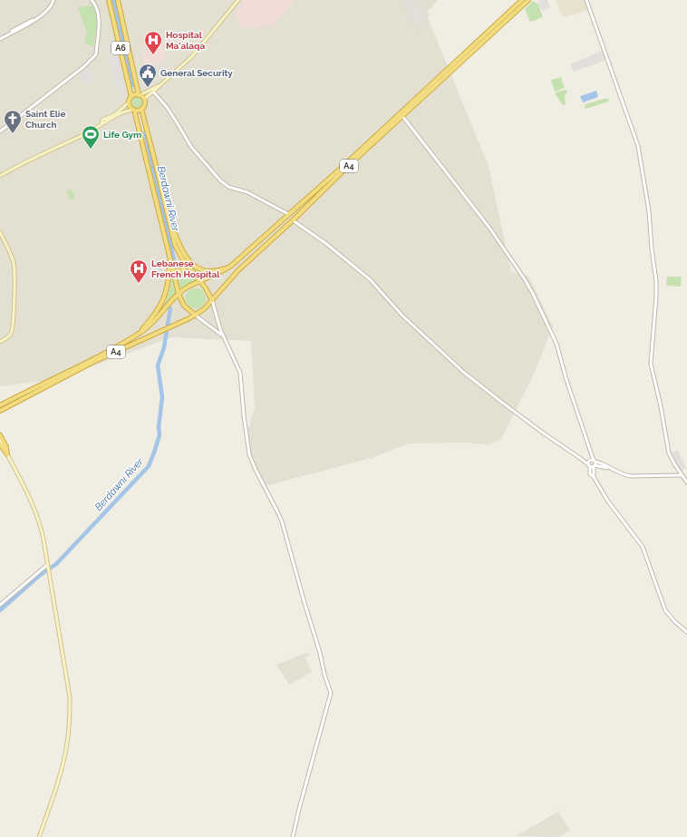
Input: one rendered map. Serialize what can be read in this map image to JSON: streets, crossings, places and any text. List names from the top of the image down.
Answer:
{
  "streets": {
    "highway": ["A6", "A4"]
  },
  "water": ["Berdawni River"],
  "places": {
    "hospital": ["Hospital Ma'alaqa", "Lebanese French Hospital"],
    "public building": ["General Security"],
    "church": ["Saint Elie Church"],
    "sports": ["Life Gym"]
  }
}
